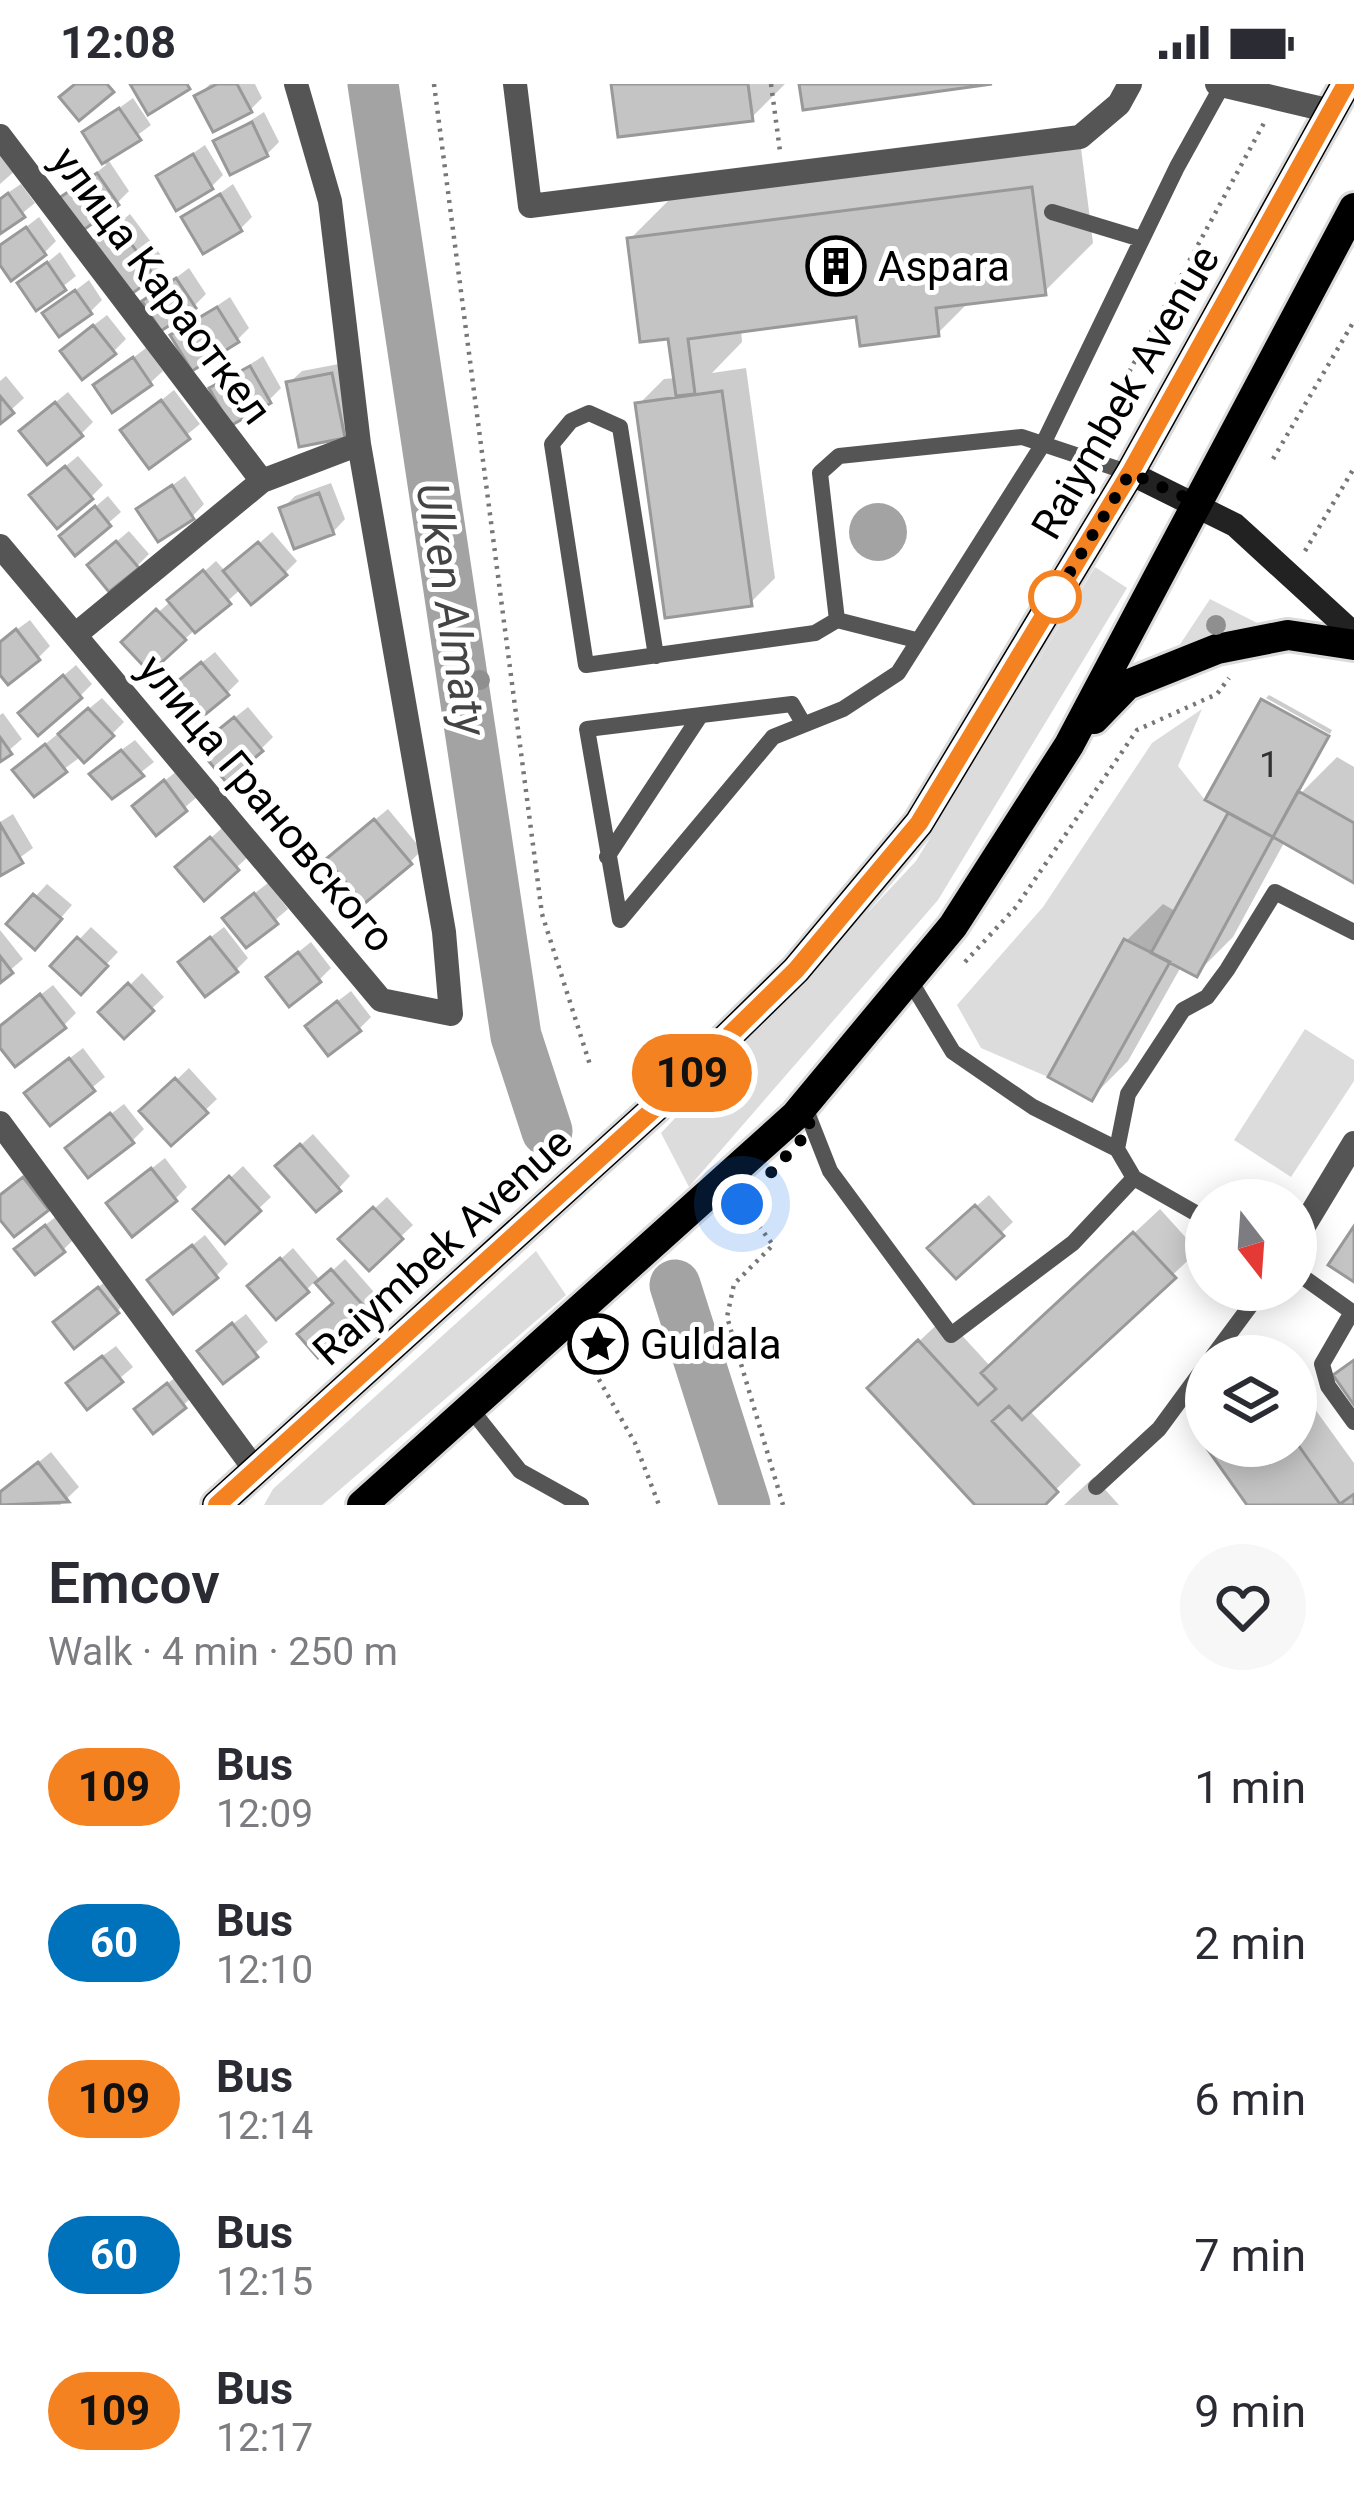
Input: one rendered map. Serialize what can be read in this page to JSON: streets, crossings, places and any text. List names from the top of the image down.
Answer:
{
  "streets": {
    "main road": ["Raiymbek Avenue"],
    "street": ["улица Караоткел", "улица Грановского"]
  },
  "crossings": [
    ["улица Караоткел", "улица Грановского"]
  ],
  "water": ["Ulken Almaty"],
  "places": {
    "building": ["Aspara"],
    "place": ["Guldala"]
  },
  "lines": ["bus line 109"],
  "house_numbers": ["1"],
  "north": "bottom",
  "page": {
    "status": "12:08",
    "on_map": "109",
    "heading": ["Emcov", "Walk · 4 min · 250 m"],
    "list": [
      {
        "mark": "109",
        "name": "Bus",
        "note": "12:09",
        "value": "1 min"
      },
      {
        "mark": "60",
        "name": "Bus",
        "note": "12:10",
        "value": "2 min"
      },
      {
        "mark": "109",
        "name": "Bus",
        "note": "12:14",
        "value": "6 min"
      },
      {
        "mark": "60",
        "name": "Bus",
        "note": "12:15",
        "value": "7 min"
      },
      {
        "mark": "109",
        "name": "Bus",
        "note": "12:17",
        "value": "9 min"
      }
    ]
  }
}
